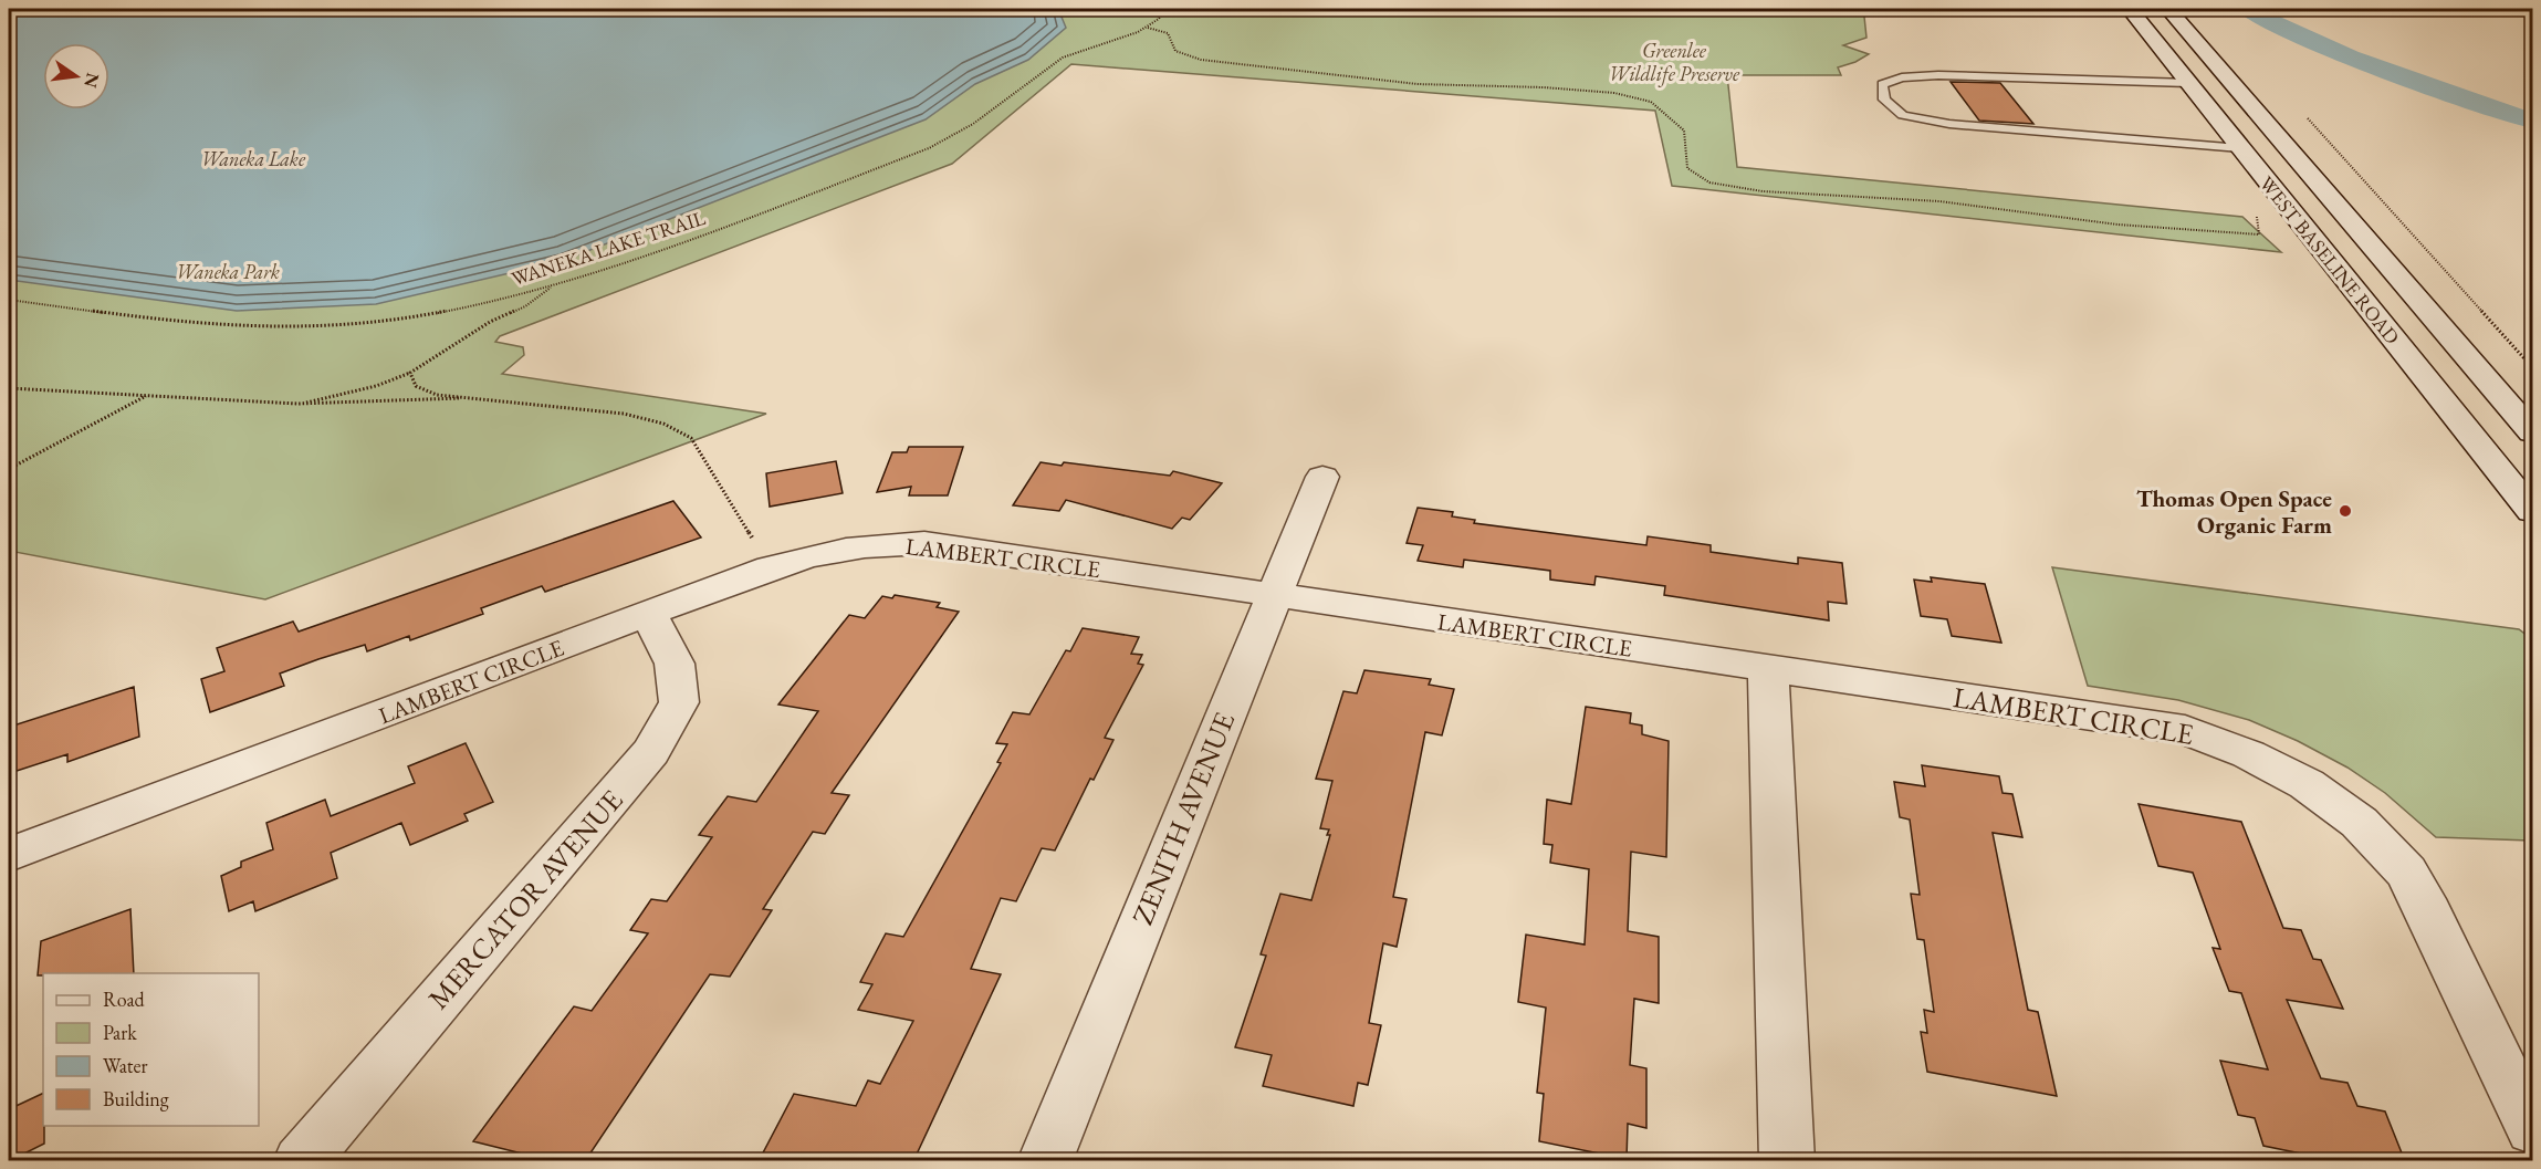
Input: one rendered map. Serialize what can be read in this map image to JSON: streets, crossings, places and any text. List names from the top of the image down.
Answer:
{
  "streets": {
    "street": [
      "WEST BASELINE ROAD",
      "LAMBERT CIRCLE",
      "ZENITH AVENUE",
      "MERCATOR AVENUE"
    ],
    "path": ["WANEKA LAKE TRAIL"]
  },
  "crossings": [
    ["LAMBERT CIRCLE", "ZENITH AVENUE"],
    ["LAMBERT CIRCLE", "MERCATOR AVENUE"]
  ],
  "water": ["Waneka Lake"],
  "parks": ["Greenlee Wildlife Preserve", "Waneka Park"],
  "places": ["Thomas Open Space Organic Farm"],
  "legend": [
    "Road",
    "Park",
    "Water",
    "Building"
  ],
  "north": "right"
}
